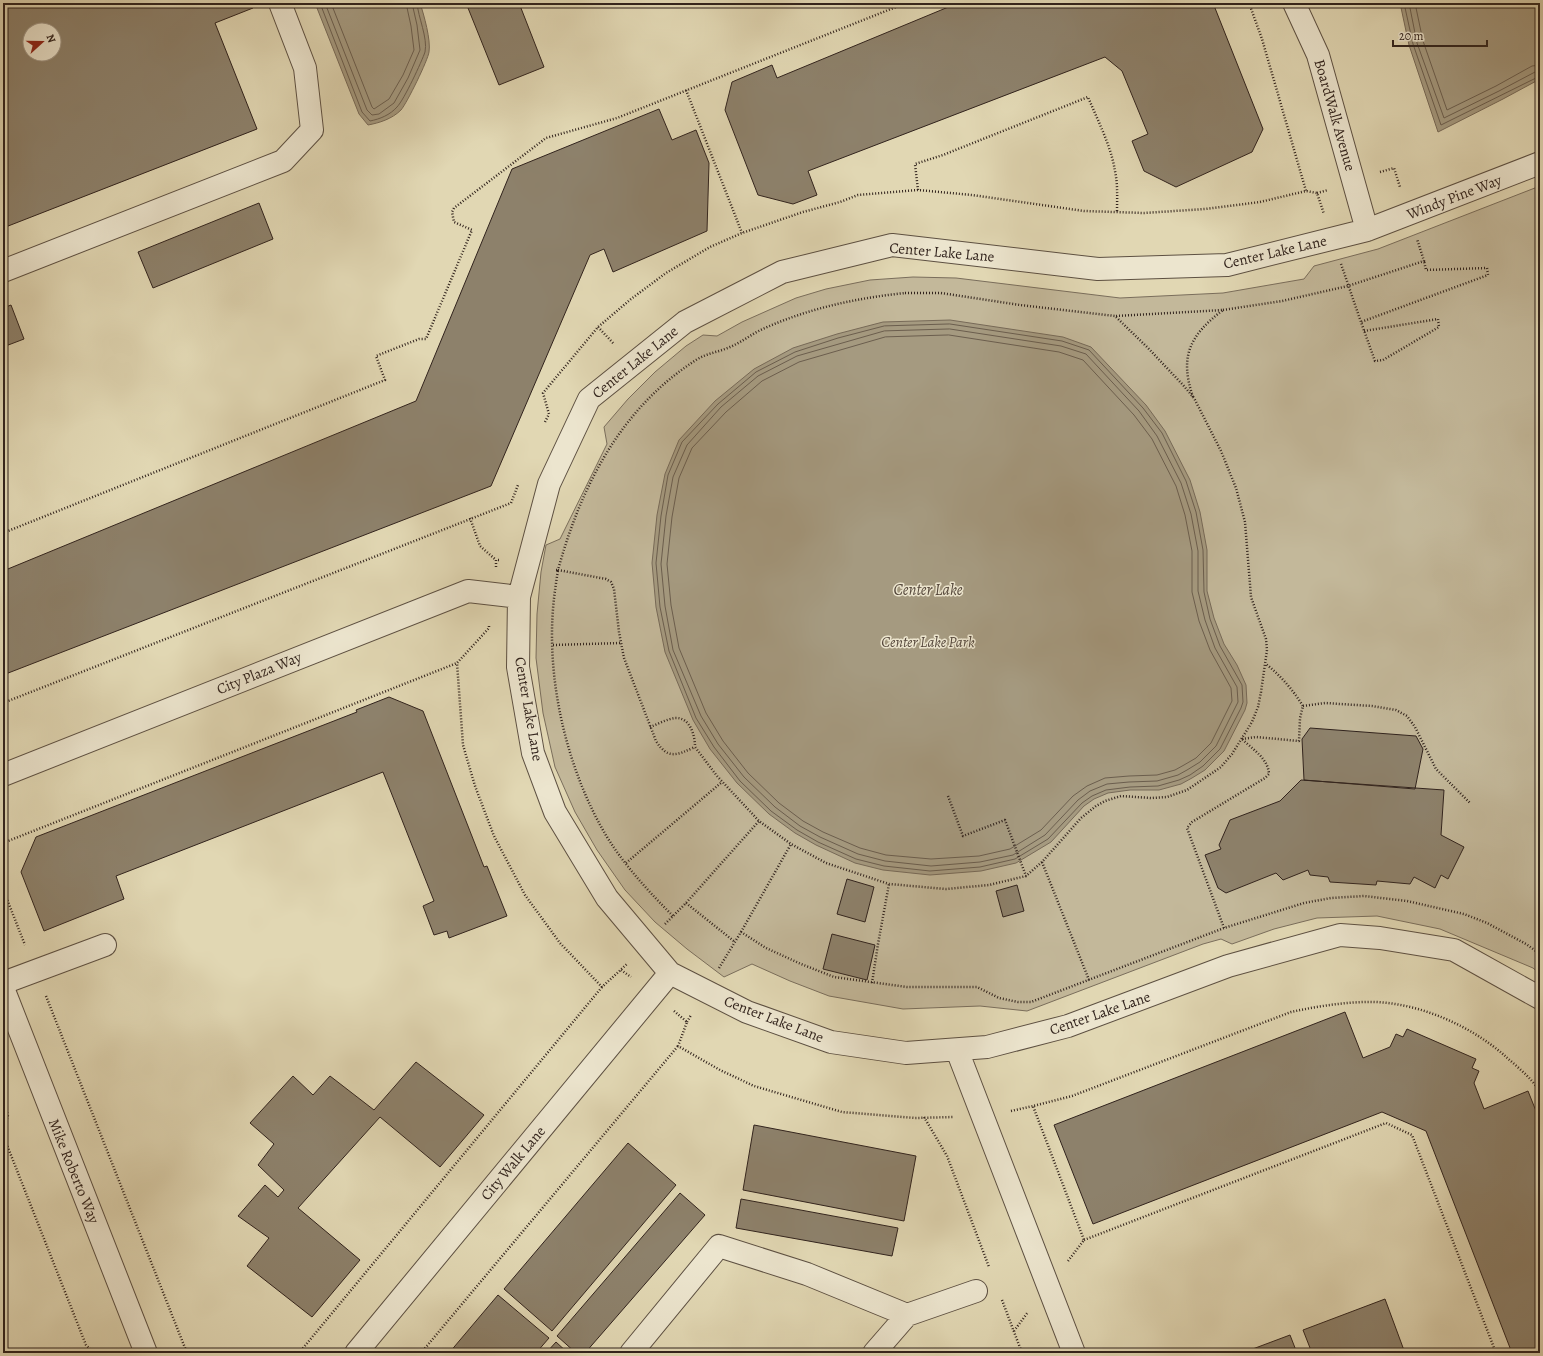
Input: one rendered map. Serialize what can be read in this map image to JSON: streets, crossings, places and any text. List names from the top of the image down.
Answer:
{
  "streets": {
    "street": [
      "BoardWalk Avenue",
      "Windy Pine Way",
      "Center Lake Lane",
      "City Plaza Way",
      "City Walk Lane",
      "Mike Roberto Way"
    ]
  },
  "crossings": [
    ["BoardWalk Avenue", "Windy Pine Way"],
    ["BoardWalk Avenue", "Center Lake Lane"],
    ["Windy Pine Way", "Center Lake Lane"],
    ["Center Lake Lane", "City Plaza Way"],
    ["Center Lake Lane", "City Walk Lane"]
  ],
  "water": ["Center Lake"],
  "parks": ["Center Lake Park"],
  "scale_bar": "20 m",
  "north": "right"
}
